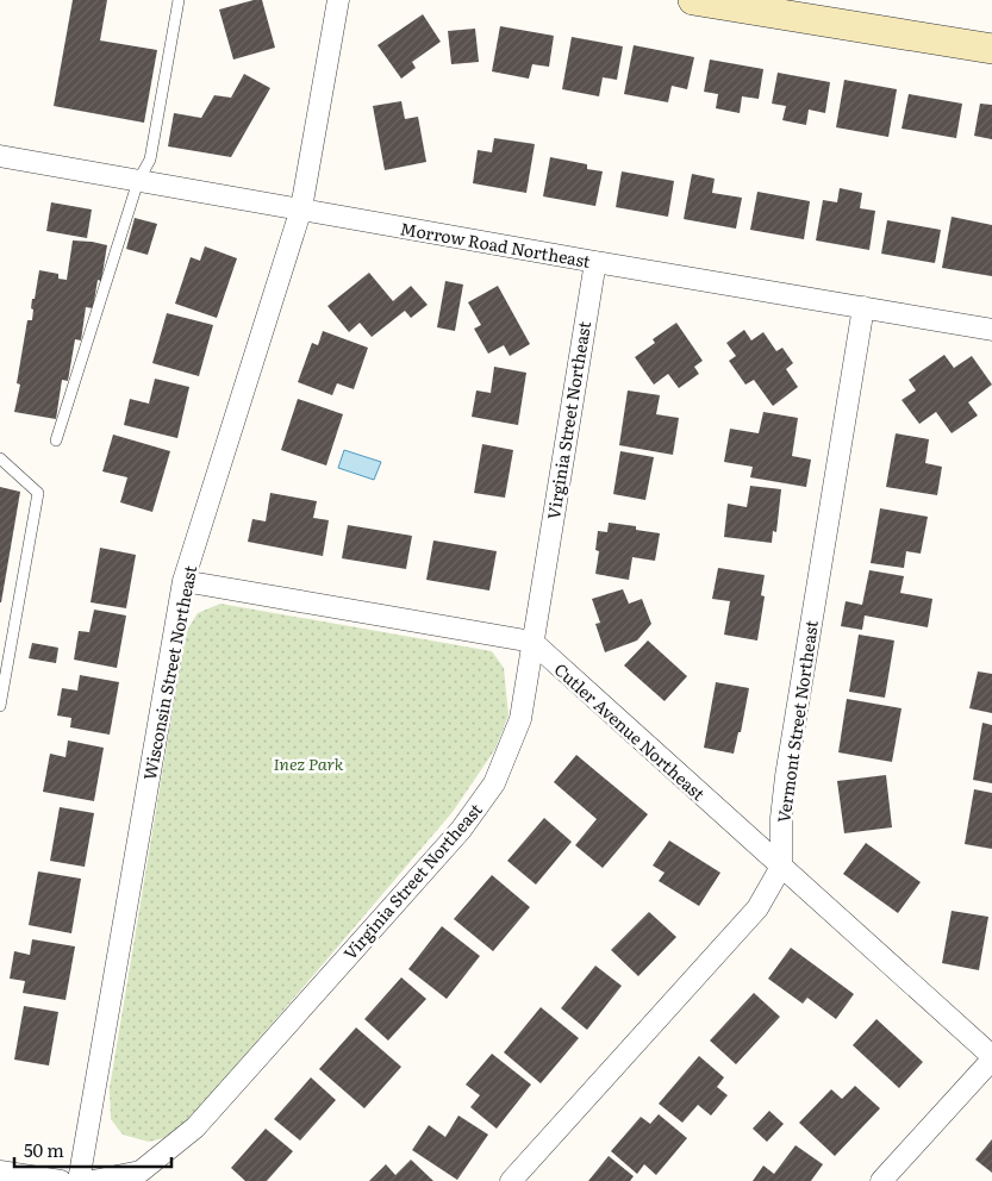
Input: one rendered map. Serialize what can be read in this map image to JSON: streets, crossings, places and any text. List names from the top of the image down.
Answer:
{
  "streets": {
    "street": [
      "Morrow Road Northeast",
      "Virginia Street Northeast",
      "Wisconsin Street Northeast",
      "Vermont Street Northeast",
      "Cutler Avenue Northeast"
    ]
  },
  "crossings": [
    ["Morrow Road Northeast", "Virginia Street Northeast"],
    ["Morrow Road Northeast", "Wisconsin Street Northeast"],
    ["Morrow Road Northeast", "Vermont Street Northeast"],
    ["Virginia Street Northeast", "Cutler Avenue Northeast"],
    ["Vermont Street Northeast", "Cutler Avenue Northeast"]
  ],
  "parks": ["Inez Park"],
  "scale_bar": "50 m"
}
